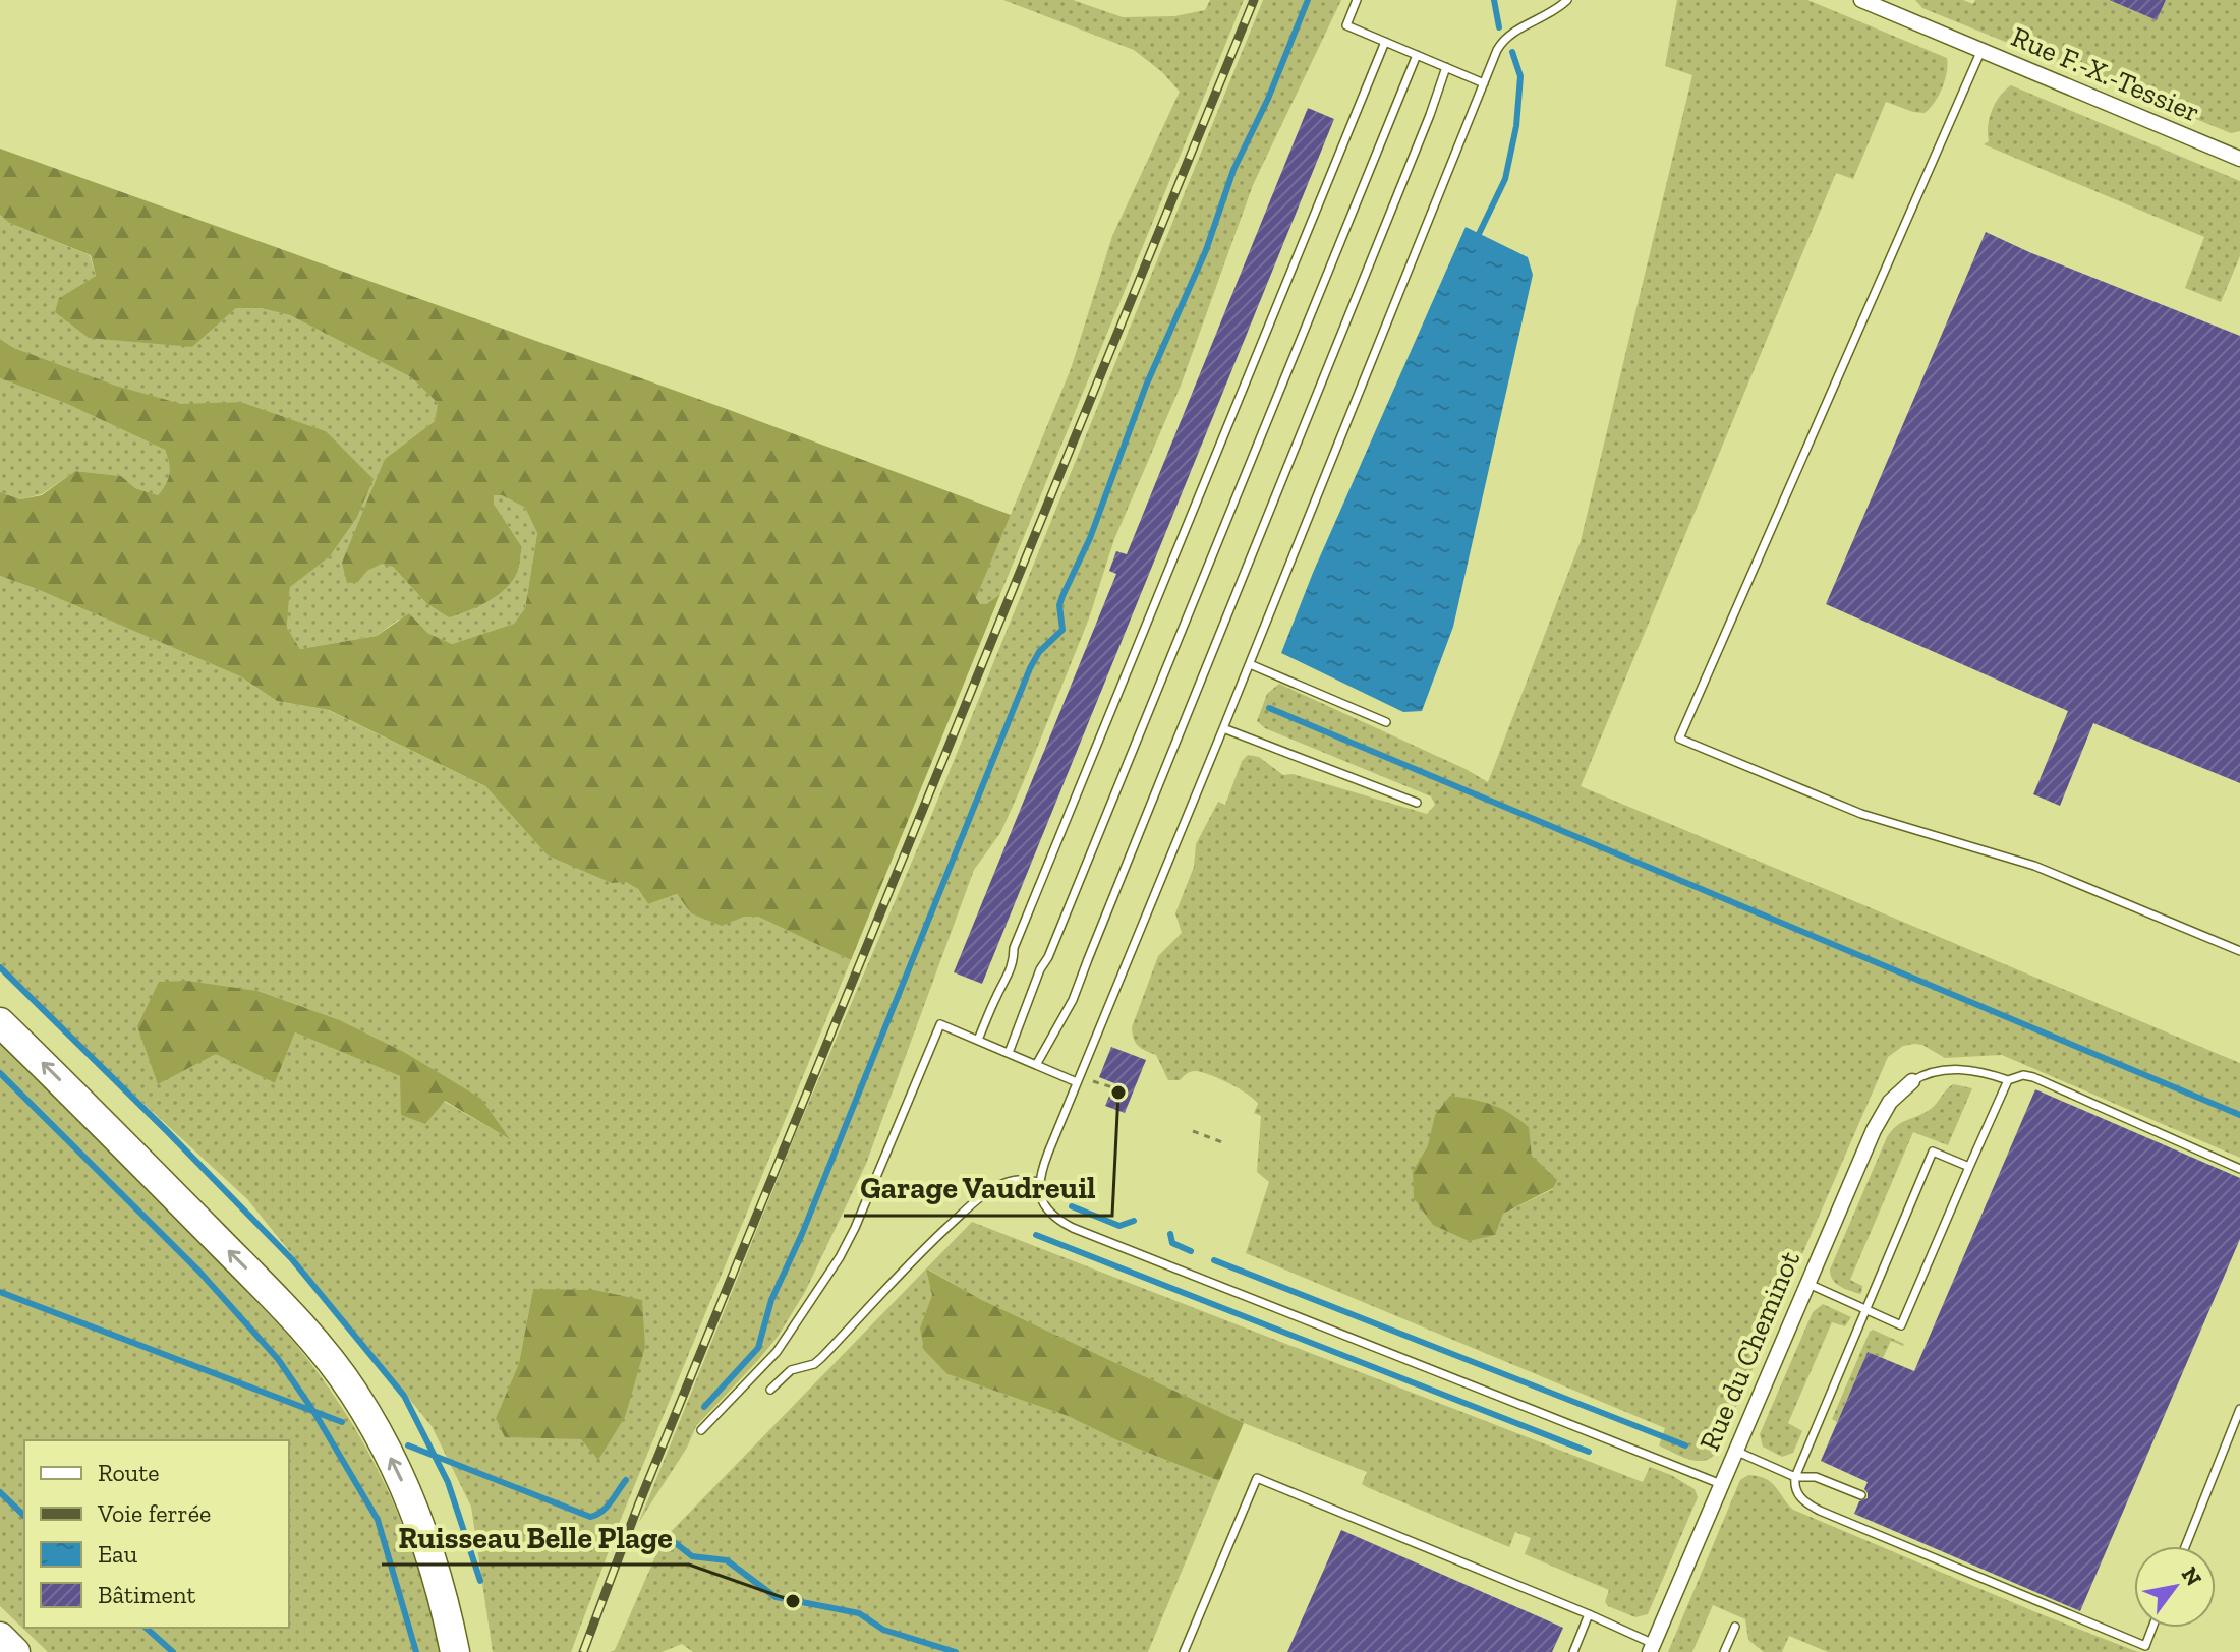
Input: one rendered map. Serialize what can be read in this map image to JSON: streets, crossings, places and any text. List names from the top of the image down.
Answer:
{
  "streets": {
    "street": ["Rue F.-X.-Tessier", "Rue du Cheminot"]
  },
  "places": ["Garage Vaudreuil", "Ruisseau Belle Plage"],
  "legend": [
    "Route",
    "Voie ferrée",
    "Eau",
    "Bâtiment"
  ],
  "north": "top right"
}
